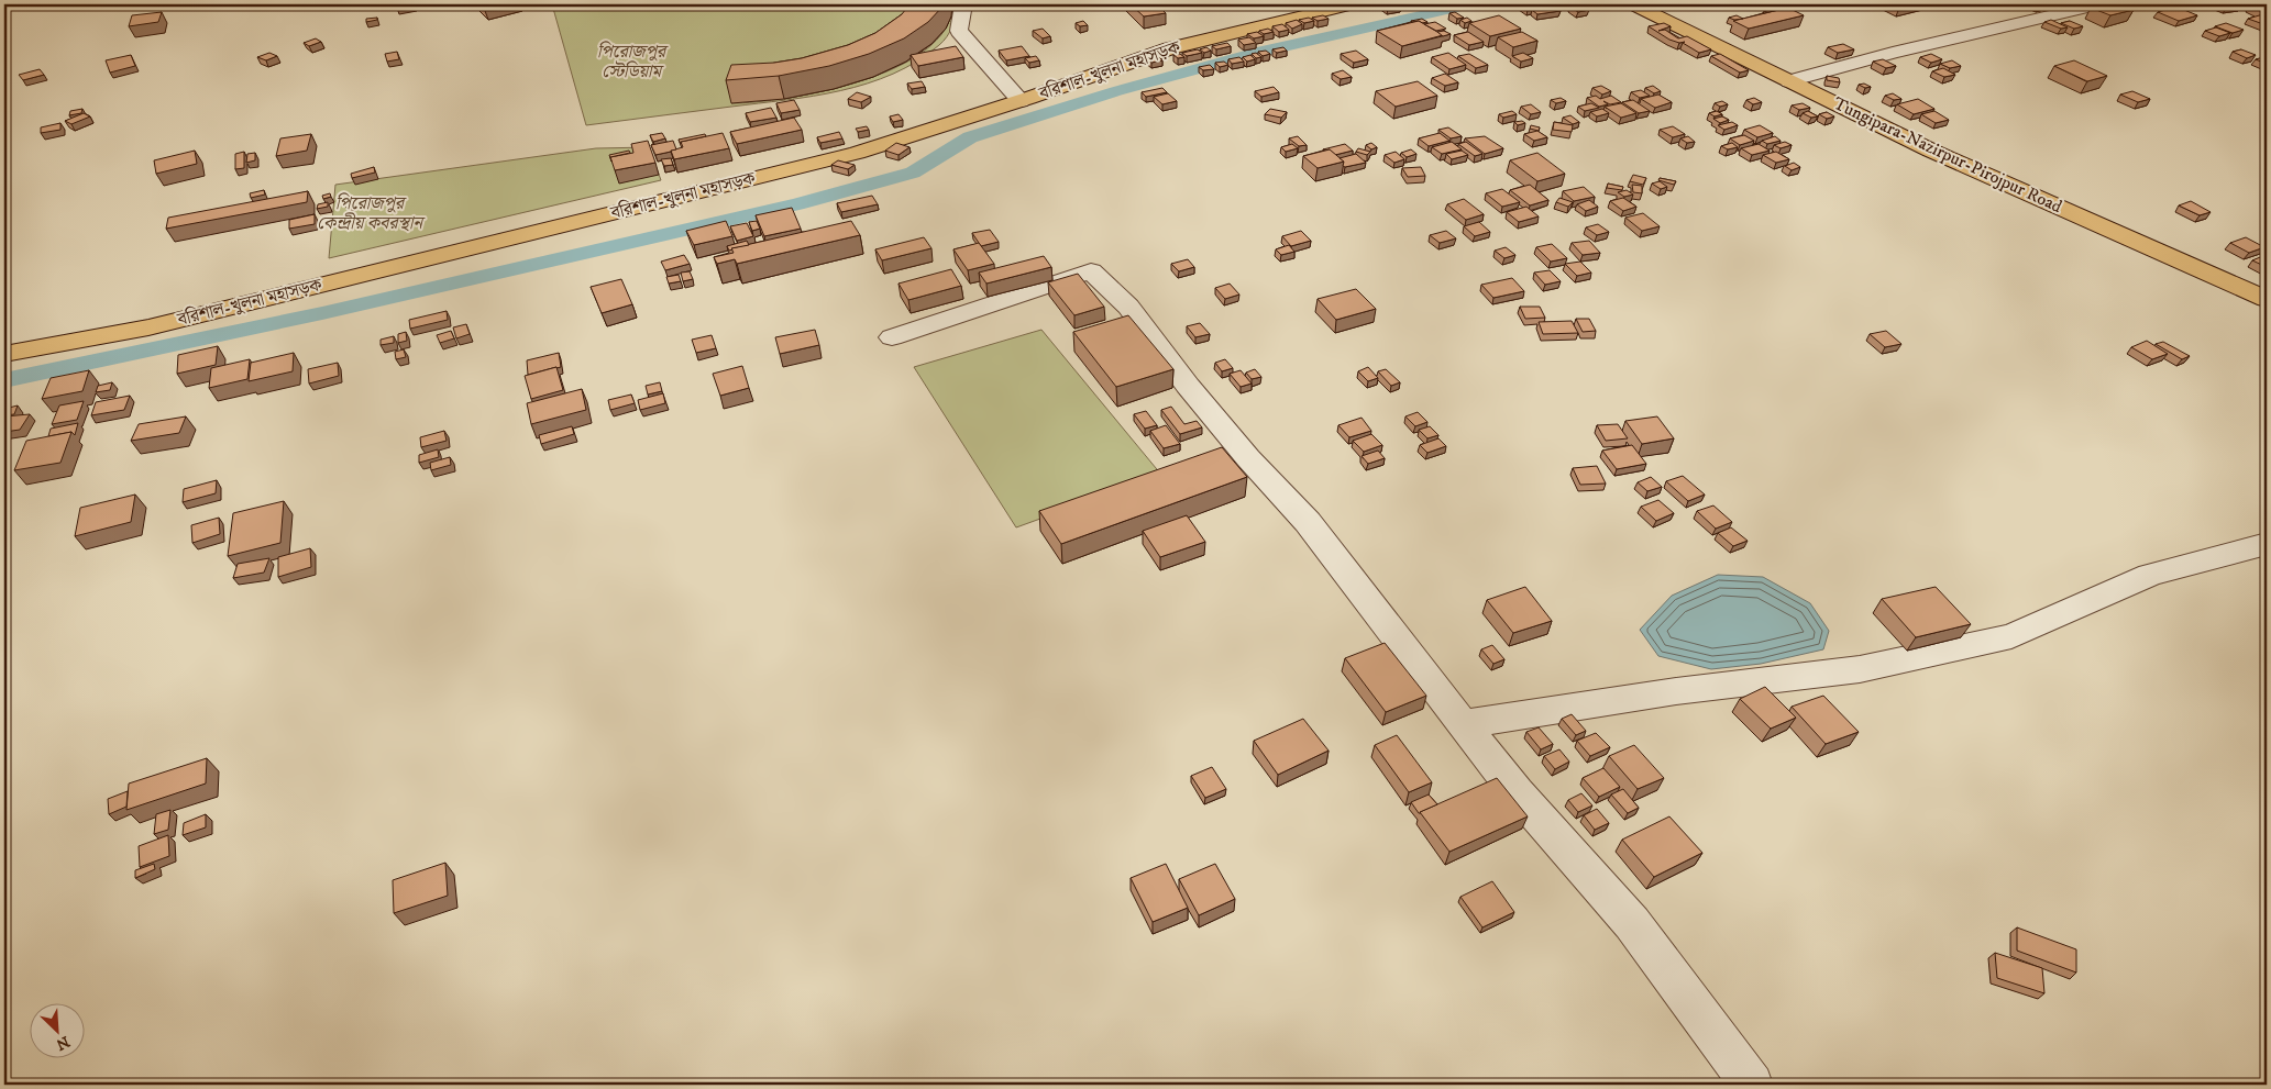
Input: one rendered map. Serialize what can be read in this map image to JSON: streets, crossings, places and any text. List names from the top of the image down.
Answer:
{
  "streets": {
    "main road": ["বরিশাল-খুলনা মহাসড়ক", "Tungipara-Nazirpur-Pirojpur Road"]
  },
  "parks": ["পিরোজপুর স্টেডিয়াম", "পিরোজপুর কেন্দ্রীয় কবরস্থান"],
  "north": "bottom right"
}
